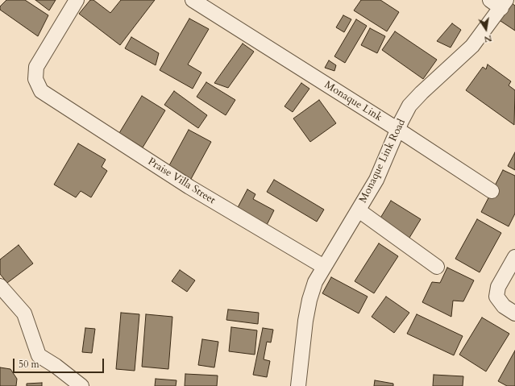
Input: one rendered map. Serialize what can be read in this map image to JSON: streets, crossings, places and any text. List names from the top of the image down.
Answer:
{
  "streets": {
    "street": ["Monaque Link", "Monaque Link Road", "Praise Villa Street"]
  },
  "crossings": [
    ["Monaque Link", "Monaque Link Road"],
    ["Monaque Link Road", "Praise Villa Street"]
  ],
  "scale_bar": "50 m",
  "north": "bottom"
}
